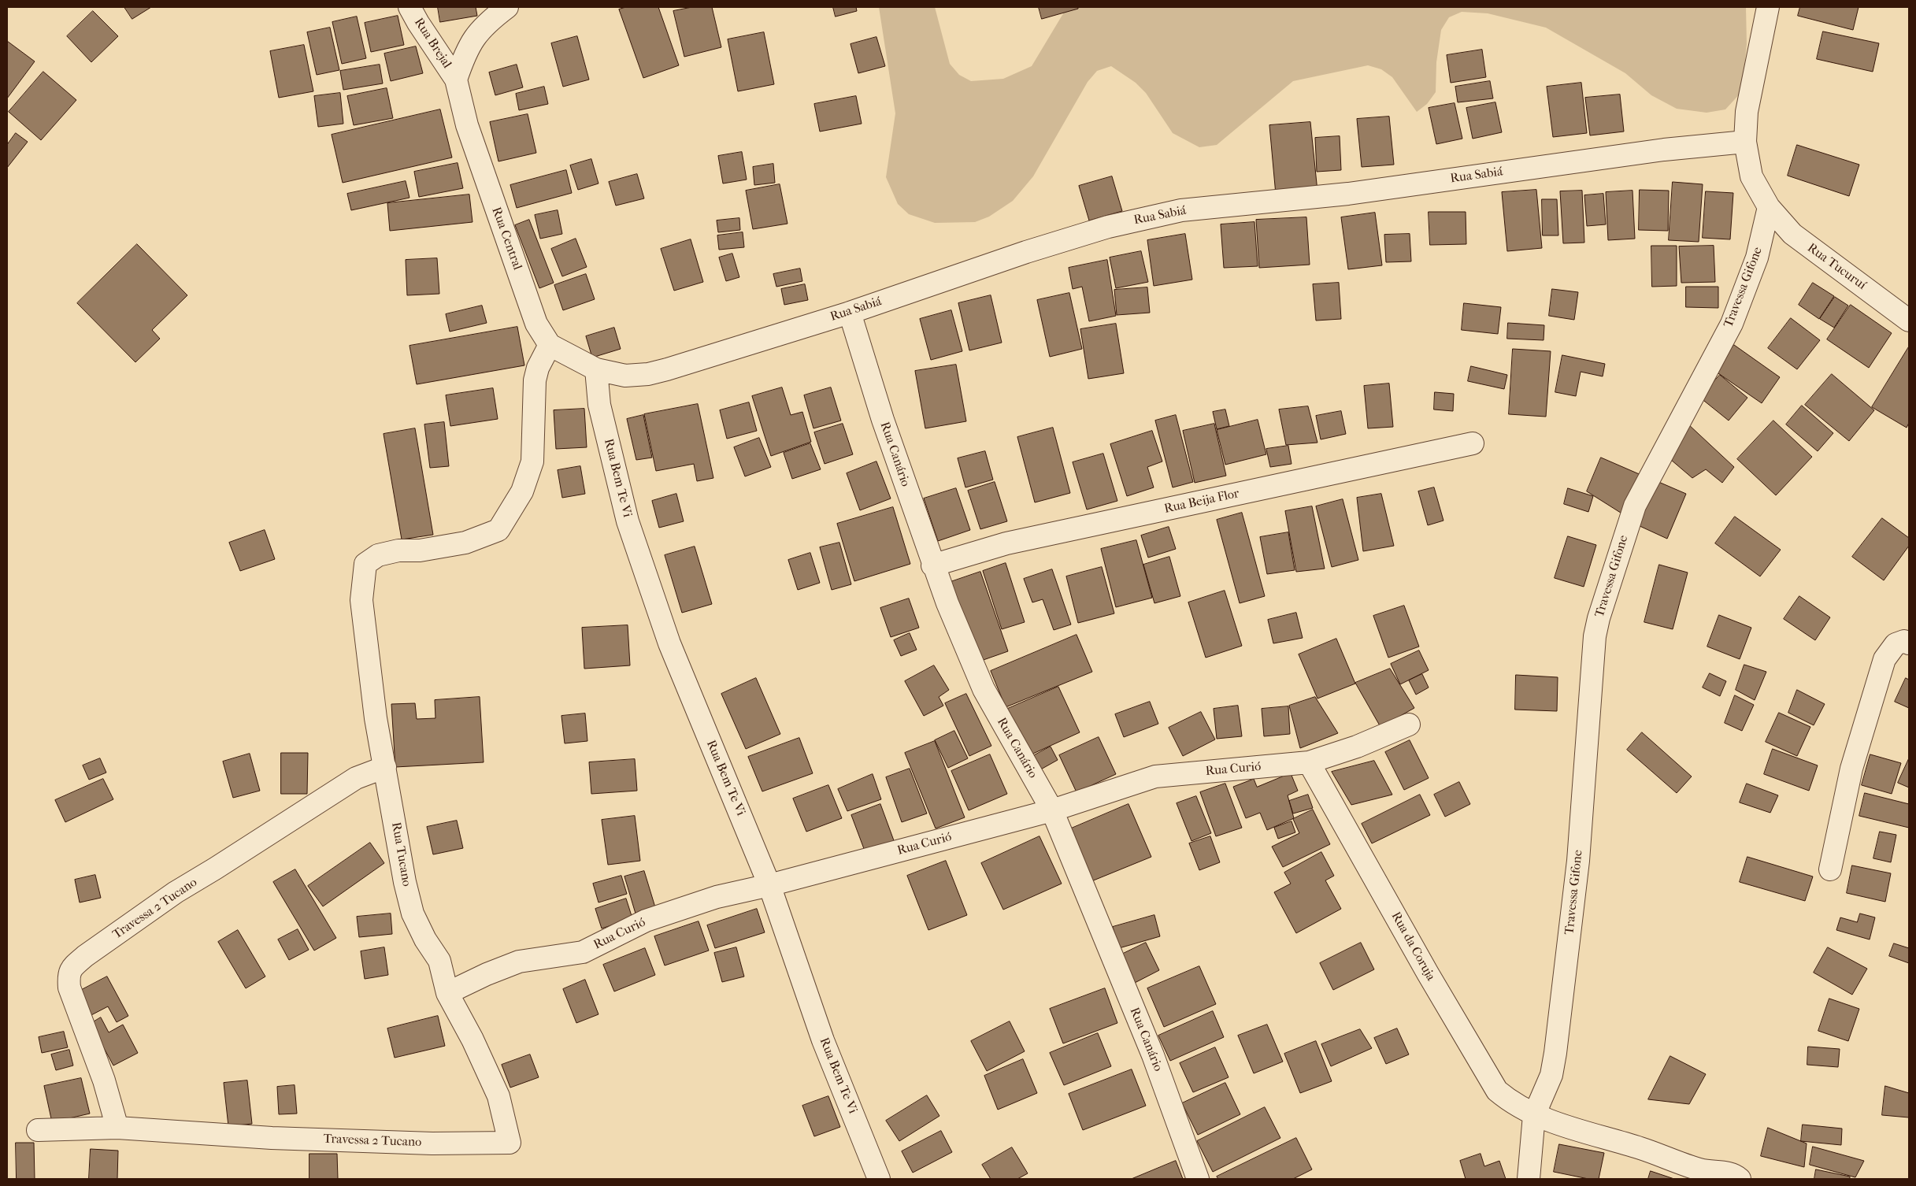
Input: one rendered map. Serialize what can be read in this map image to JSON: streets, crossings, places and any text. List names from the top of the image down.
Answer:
{
  "streets": {
    "street": [
      "Rua Brejal",
      "Rua Sabiá",
      "Rua Central",
      "Rua Tucuruí",
      "Travessa Gifone",
      "Rua Canário",
      "Rua Bem Te Vi",
      "Rua Beija Flor",
      "Rua Curió",
      "Rua Tucano",
      "Travessa 2 Tucano",
      "Rua da Coruja"
    ]
  },
  "crossings": [
    ["Rua Brejal", "Rua Central"],
    ["Rua Sabiá", "Rua Canário"],
    ["Rua Sabiá", "Rua Bem Te Vi"],
    ["Rua Central", "Rua Tucano"],
    ["Rua Tucuruí", "Travessa Gifone"],
    ["Travessa Gifone", "Rua da Coruja"],
    ["Rua Canário", "Rua Beija Flor"],
    ["Rua Canário", "Rua Curió"],
    ["Rua Bem Te Vi", "Rua Curió"],
    ["Rua Curió", "Rua Tucano"],
    ["Rua Curió", "Rua da Coruja"],
    ["Rua Tucano", "Travessa 2 Tucano"]
  ]
}
